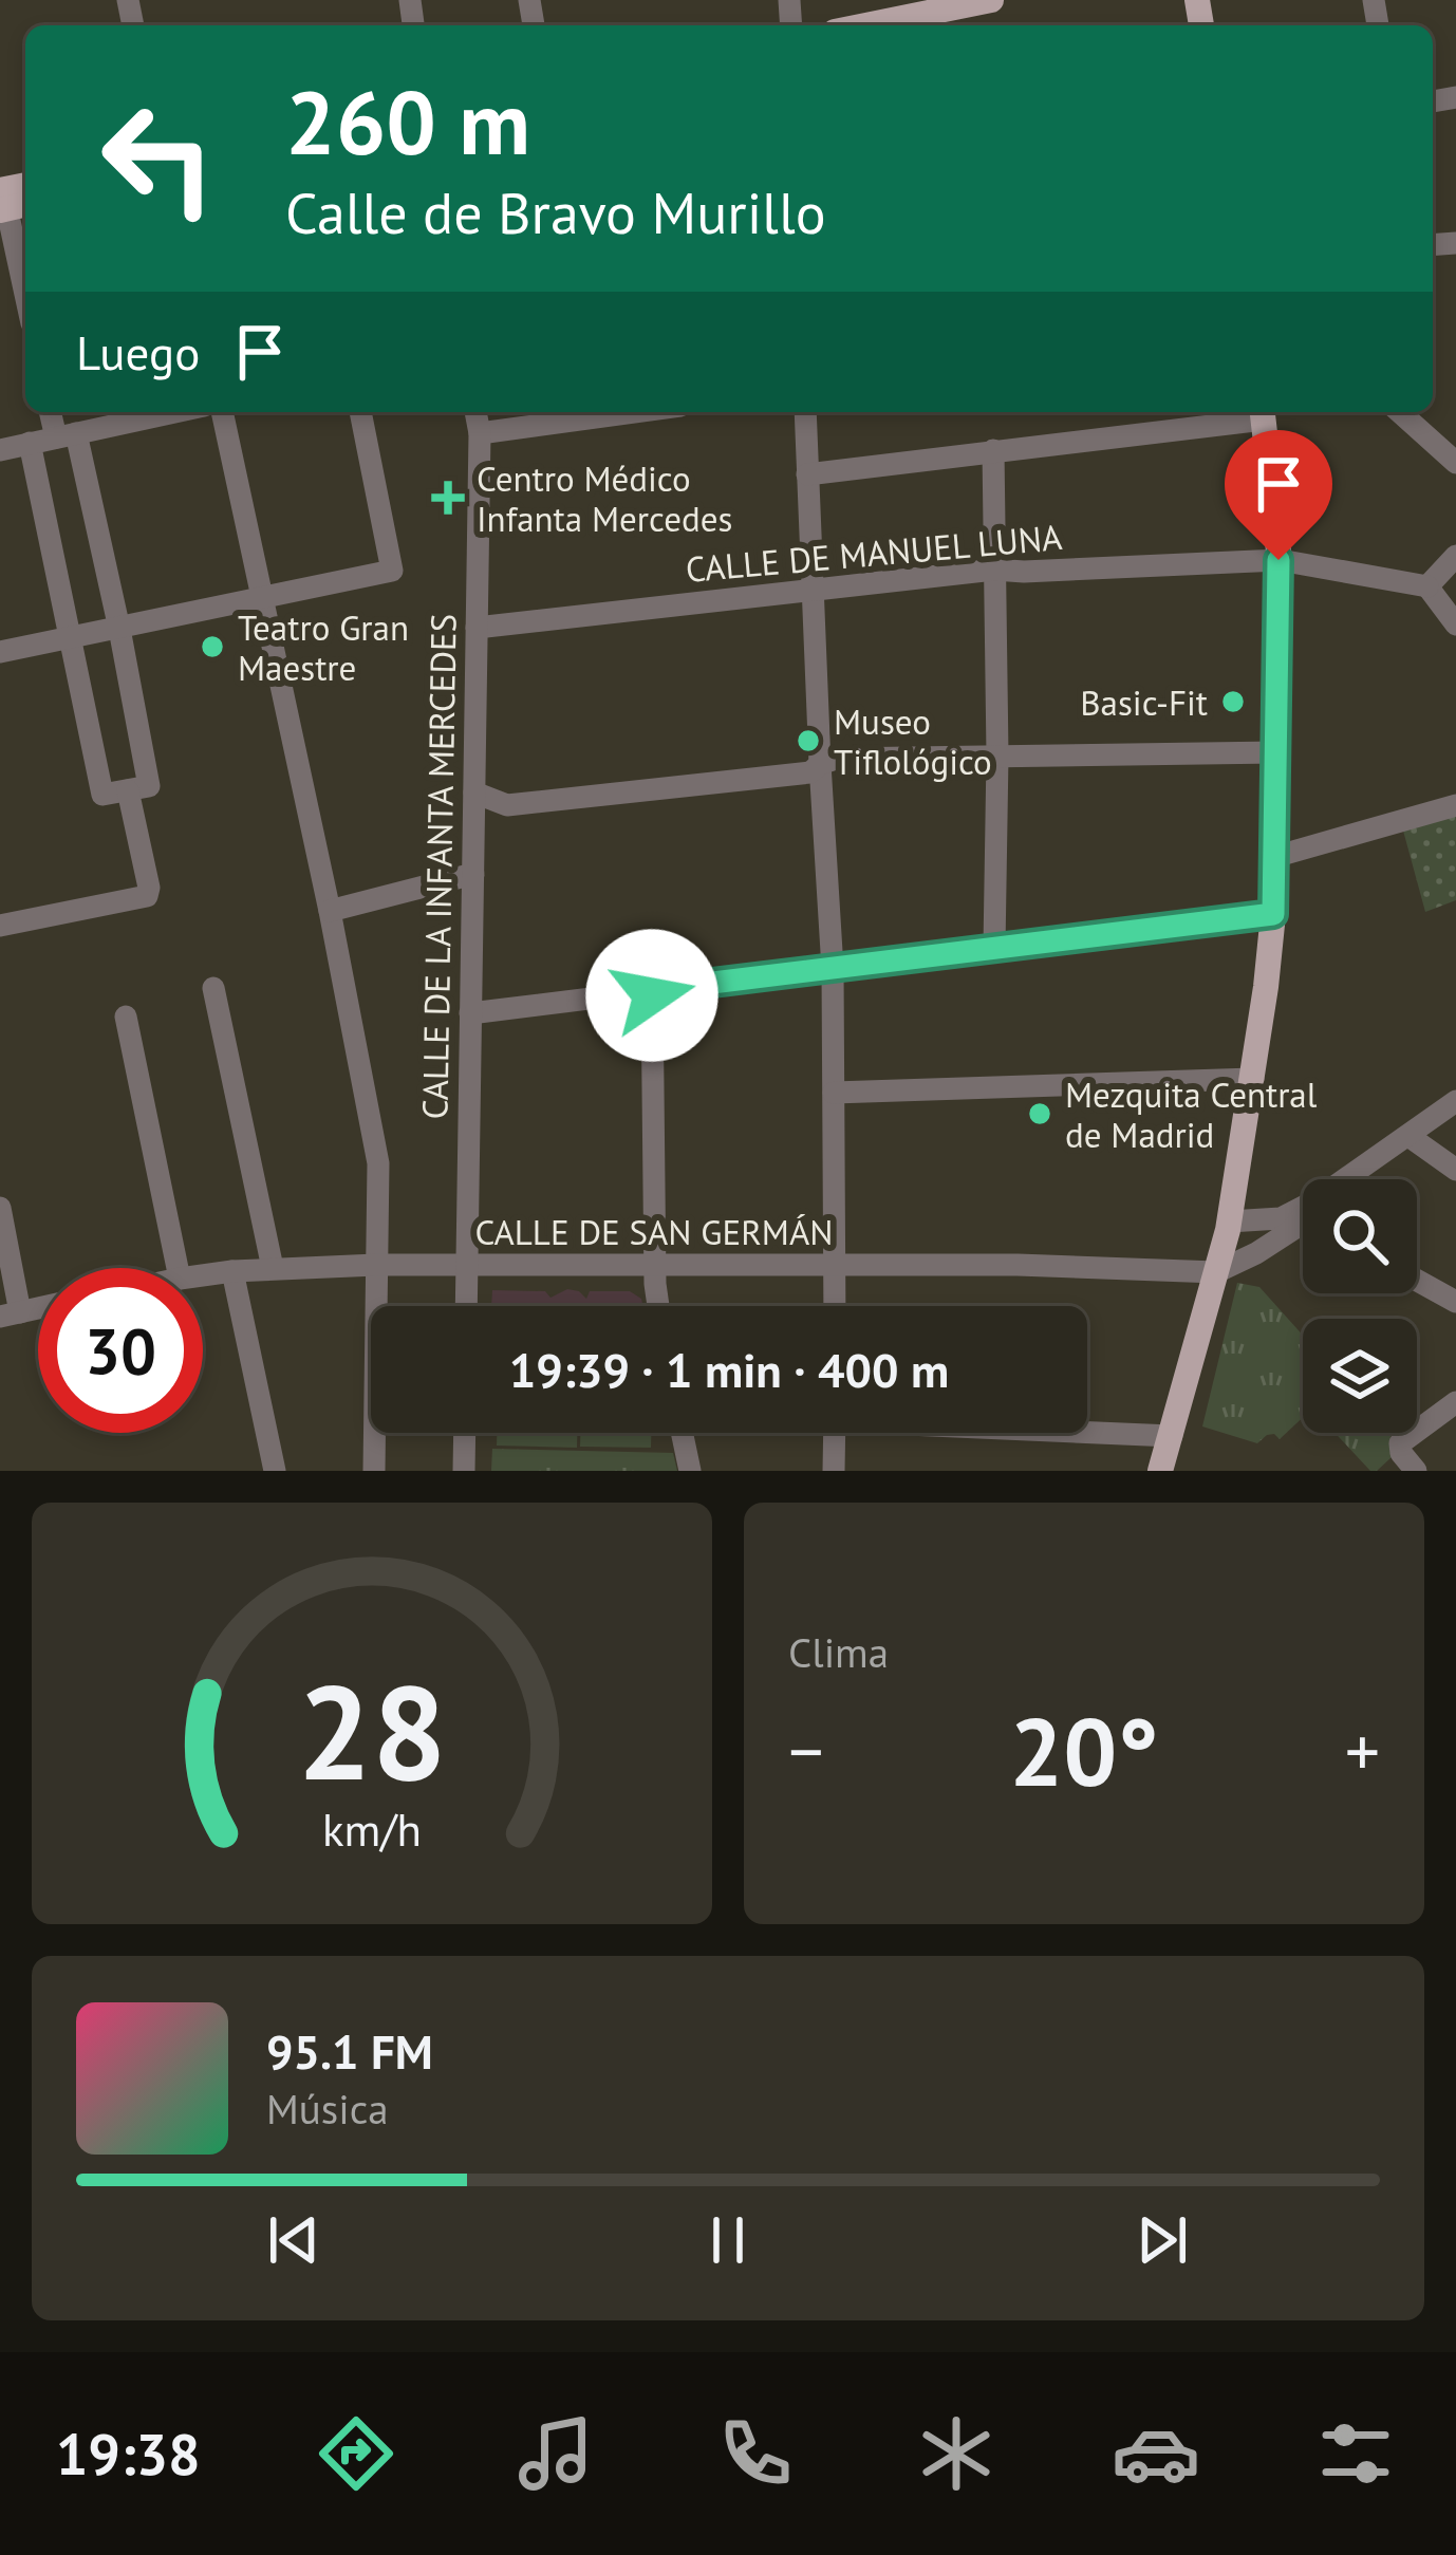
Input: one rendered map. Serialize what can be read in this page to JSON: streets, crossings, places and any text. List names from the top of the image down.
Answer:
{
  "streets": {
    "street": ["CALLE DE MANUEL LUNA", "CALLE DE LA INFANTA MERCEDES", "CALLE DE SAN GERMÁN"]
  },
  "crossings": [
    ["CALLE DE MANUEL LUNA", "CALLE DE LA INFANTA MERCEDES"],
    ["CALLE DE LA INFANTA MERCEDES", "CALLE DE SAN GERMÁN"]
  ],
  "places": {
    "health": ["Centro Médico Infanta Mercedes"],
    "other": [
      "Teatro Gran Maestre",
      "Basic-Fit",
      "Museo Tiflológico",
      "Mezquita Central de Madrid"
    ]
  },
  "page": {
    "turn": ["260 m", "Calle de Bravo Murillo"],
    "then": "Luego",
    "limit": "30",
    "trip": "19:39 · 1 min · 400 m",
    "tile": "Clima",
    "heat": ["−", "20°", "+"],
    "song": ["95.1 FM", "Música"],
    "tabs": "19:38",
    "gauge": ["28", "km/h"]
  }
}
